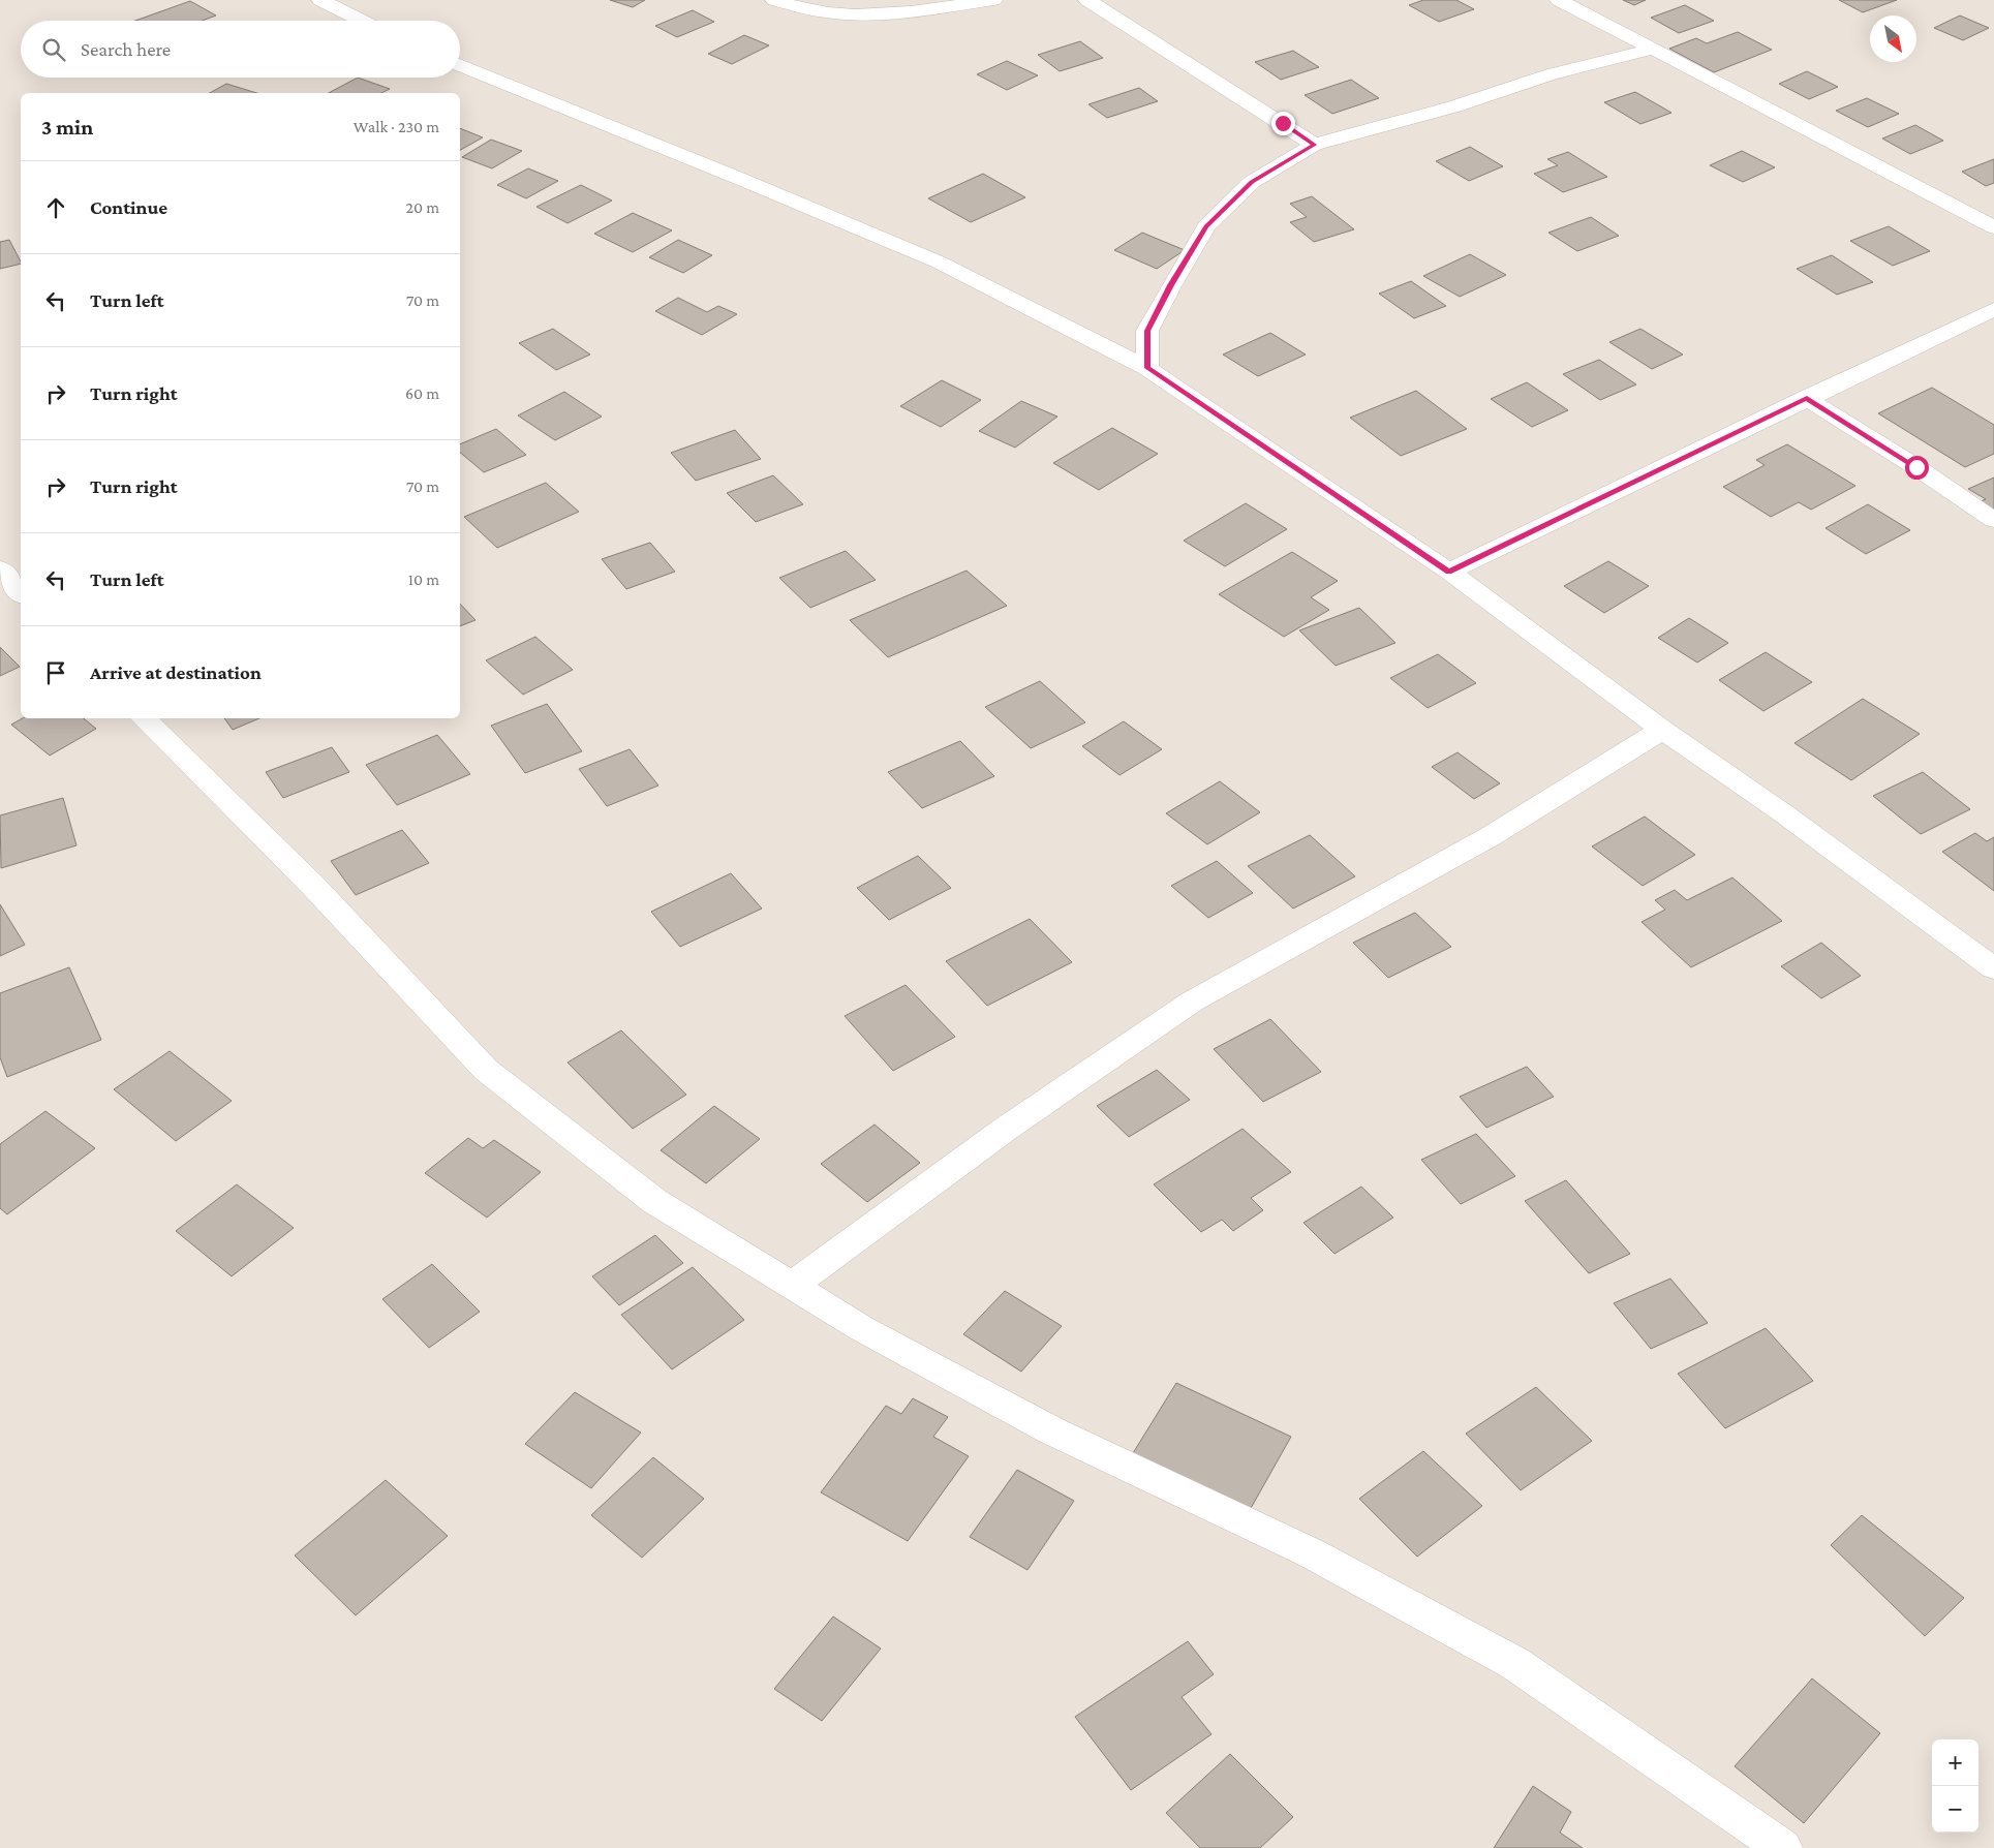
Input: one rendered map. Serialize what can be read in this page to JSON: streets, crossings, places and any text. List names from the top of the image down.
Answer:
{
  "north": "bottom right",
  "page": {
    "search": "Search here",
    "heading": ["3 min", "Walk · 230 m"],
    "list": [
      ["Continue", "20 m"],
      ["Turn left", "70 m"],
      ["Turn right", "60 m"],
      ["Turn right", "70 m"],
      ["Turn left", "10 m"],
      "Arrive at destination"
    ],
    "map_buttons": ["+", "−"]
  }
}
